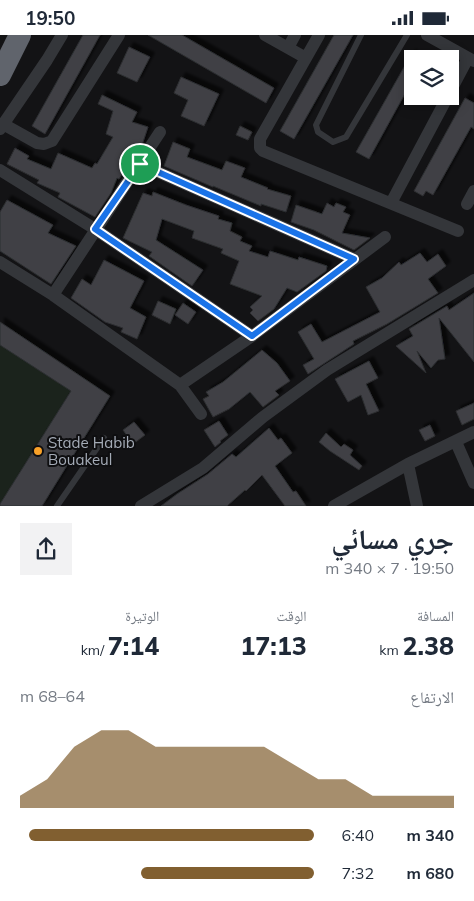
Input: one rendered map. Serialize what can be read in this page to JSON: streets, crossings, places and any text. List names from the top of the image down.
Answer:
{
  "places": ["Stade Habib Bouakeul"],
  "page": {
    "status": "19:50",
    "heading": ["جري مسائي", "19:50 · 7 × 340 m"],
    "stats": [
      ["المسافة", "2.38 km"],
      ["الوقت", "17:13"],
      ["الوتيرة", "7:14 /km"]
    ],
    "chart": ["الارتفاع", "64–68 m"],
    "list": [
      {
        "name": "340 m",
        "note": "6:40"
      },
      {
        "name": "680 m",
        "note": "7:32"
      }
    ]
  }
}
